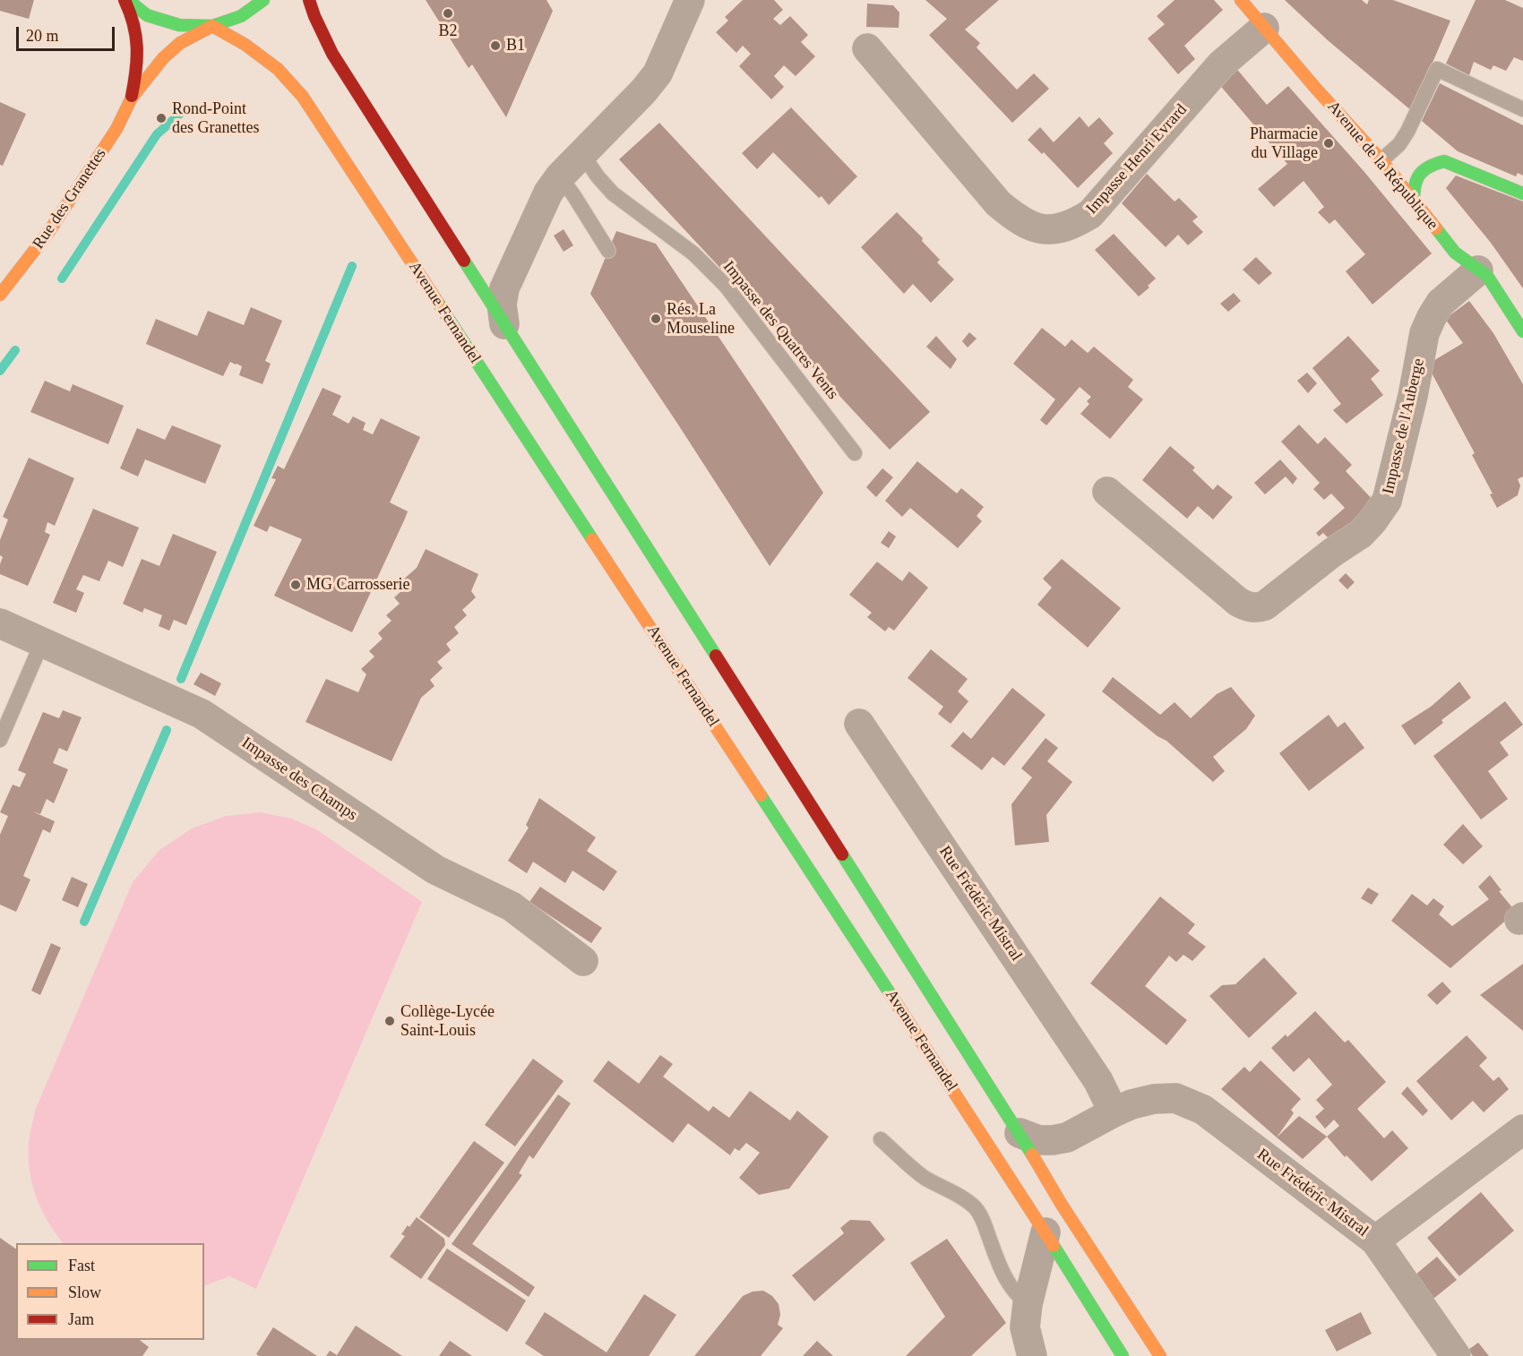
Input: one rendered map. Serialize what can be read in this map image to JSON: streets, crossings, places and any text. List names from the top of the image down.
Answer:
{
  "streets": {
    "main road": ["Avenue de la République", "Rue des Granettes", "Avenue Fernandel"],
    "street": [
      "Impasse Henri Evrard",
      "Impasse de l'Auberge",
      "Impasse des Champs",
      "Rue Frédéric Mistral"
    ],
    "lane": ["Impasse des Quatres Vents"]
  },
  "crossings": [
    ["Impasse Henri Evrard", "Avenue de la République"],
    ["Avenue de la République", "Impasse de l'Auberge"],
    ["Rue des Granettes", "Avenue Fernandel"],
    ["Avenue Fernandel", "Rue Frédéric Mistral"]
  ],
  "places": [
    "B2",
    "B1",
    "Rond-Point des Granettes",
    "Pharmacie du Village",
    "Rés. La Mouseline",
    "MG Carrosserie",
    "Collège-Lycée Saint-Louis"
  ],
  "legend": ["Fast", "Slow", "Jam"],
  "scale_bar": "20 m"
}
